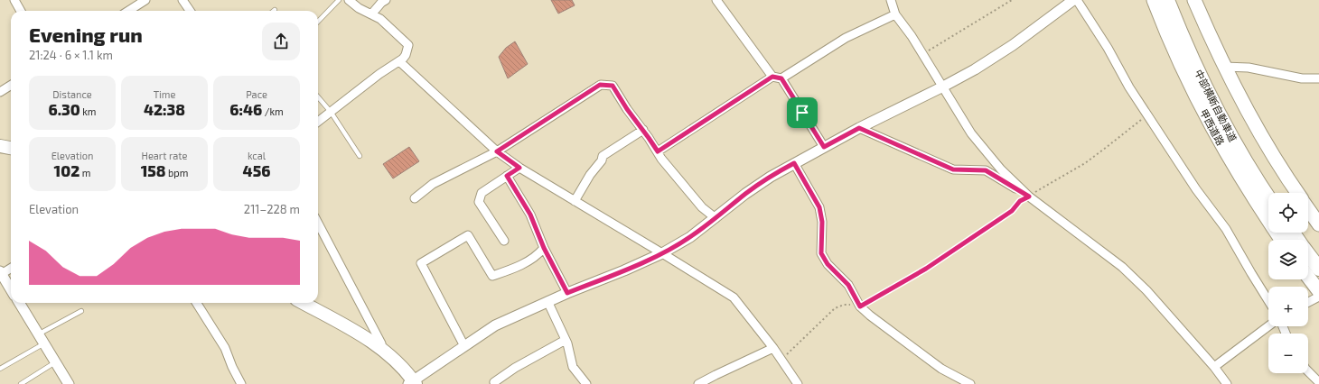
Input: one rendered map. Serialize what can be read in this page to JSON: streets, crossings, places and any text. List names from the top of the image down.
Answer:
{
  "streets": {
    "highway": ["中部横断自動車道", "甲西道路"]
  },
  "page": {
    "heading": ["Evening run", "21:24 · 6 × 1.1 km"],
    "stats": [
      ["Distance", "6.30 km"],
      ["Time", "42:38"],
      ["Pace", "6:46 /km"],
      ["Elevation", "102 m"],
      ["Heart rate", "158 bpm"],
      ["kcal", "456"]
    ],
    "map_buttons": ["+", "−"],
    "chart": ["Elevation", "211–228 m"]
  }
}
